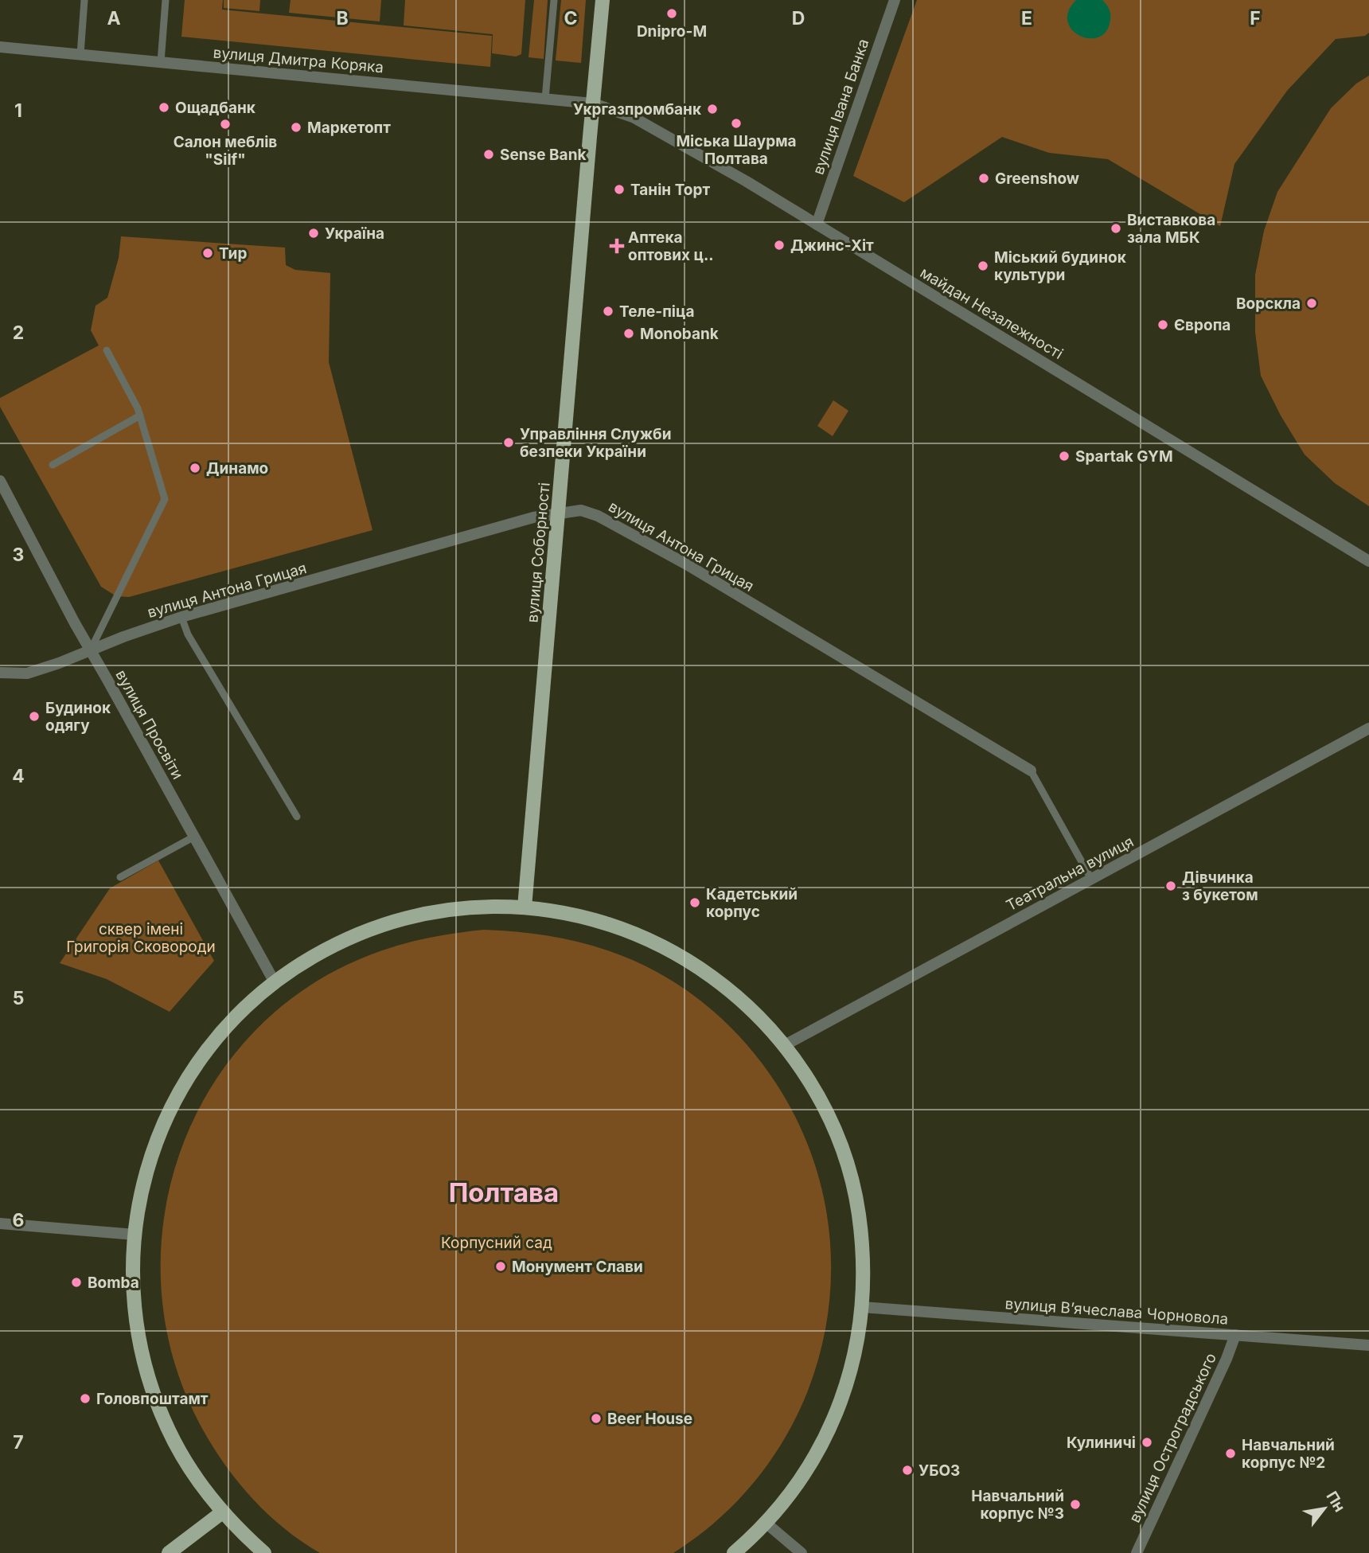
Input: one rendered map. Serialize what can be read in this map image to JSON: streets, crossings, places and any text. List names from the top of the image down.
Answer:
{
  "streets": {
    "main road": ["вулиця Соборності"],
    "street": [
      "вулиця Дмитра Коряка",
      "вулиця Івана Банка",
      "майдан Незалежності",
      "вулиця Антона Грицая",
      "вулиця Просвіти",
      "Театральна вулиця",
      "вулиця Вʼячеслава Чорновола",
      "вулиця Остроградського"
    ]
  },
  "crossings": [
    ["вулиця Дмитра Коряка", "майдан Незалежності"],
    ["вулиця Дмитра Коряка", "вулиця Соборності"],
    ["вулиця Івана Банка", "майдан Незалежності"],
    ["майдан Незалежності", "вулиця Соборності"],
    ["вулиця Антона Грицая", "вулиця Соборності"],
    ["вулиця Антона Грицая", "вулиця Просвіти"],
    ["вулиця Вʼячеслава Чорновола", "вулиця Остроградського"]
  ],
  "districts": ["Полтава"],
  "parks": ["сквер імені Григорія Сковороди", "Корпусний сад"],
  "places": {
    "other": [
      "Dnipro-M",
      "Ощадбанк",
      "Укргазпромбанк",
      "Міська Шаурма Полтава",
      "Салон меблів \"Silf\"",
      "Маркетопт",
      "Sense Bank",
      "Greenshow",
      "Танін Торт",
      "Виставкова зала МБК",
      "Україна",
      "Джинс-Хіт",
      "Тир",
      "Міський будинок культури",
      "Ворскла",
      "Теле-піца",
      "Європа",
      "Monobank",
      "Управління Служби безпеки України",
      "Spartak GYM",
      "Динамо",
      "Будинок одягу",
      "Дівчинка з букетом",
      "Кадетський корпус",
      "Монумент Слави",
      "Bomba",
      "Головпоштамт",
      "Beer House",
      "Кулиничі",
      "Навчальний корпус №2",
      "УБОЗ",
      "Навчальний корпус №3"
    ],
    "health": ["Аптека оптових ц.."]
  },
  "north": "top right",
  "grid": {
    "columns": [
      "A",
      "B",
      "C",
      "D",
      "E",
      "F"
    ],
    "rows": [
      "1",
      "2",
      "3",
      "4",
      "5",
      "6",
      "7"
    ]
  }
}
